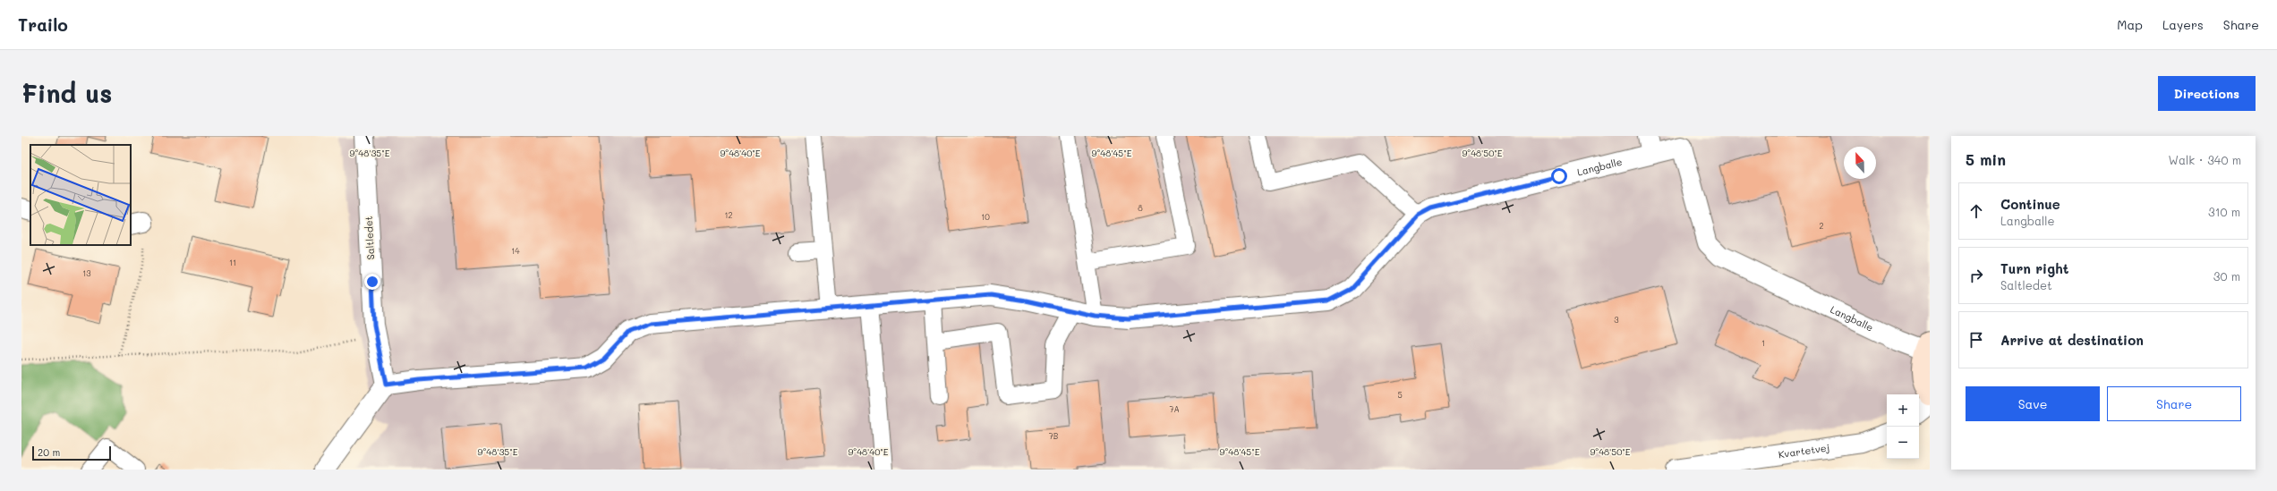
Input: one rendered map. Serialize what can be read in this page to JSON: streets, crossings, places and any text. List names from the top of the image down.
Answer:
{
  "streets": {
    "street": ["Langballe", "Saltledet", "Kvartetvej"]
  },
  "crossings": [
    ["Langballe", "Saltledet"]
  ],
  "house_numbers": [
    "8",
    "12",
    "10",
    "2",
    "14",
    "11",
    "13",
    "3",
    "1",
    "5",
    "7A",
    "7B"
  ],
  "scale_bar": "20 m",
  "north": "top",
  "page": {
    "header": "Trailo",
    "nav": ["Map", "Layers", "Share"],
    "buttons": [
      "Directions",
      ["Save", "Share"]
    ],
    "title": "Find us",
    "heading": ["5 min", "Walk · 340 m"],
    "list": [
      ["Continue", "Langballe", "310 m"],
      ["Turn right", "Saltledet", "30 m"],
      "Arrive at destination"
    ],
    "map_buttons": ["+", "−"],
    "scale": "20 m"
  },
  "coordinates": [
    "9°48'35\"E",
    "9°48'40\"E",
    "9°48'45\"E",
    "9°48'50\"E"
  ]
}
